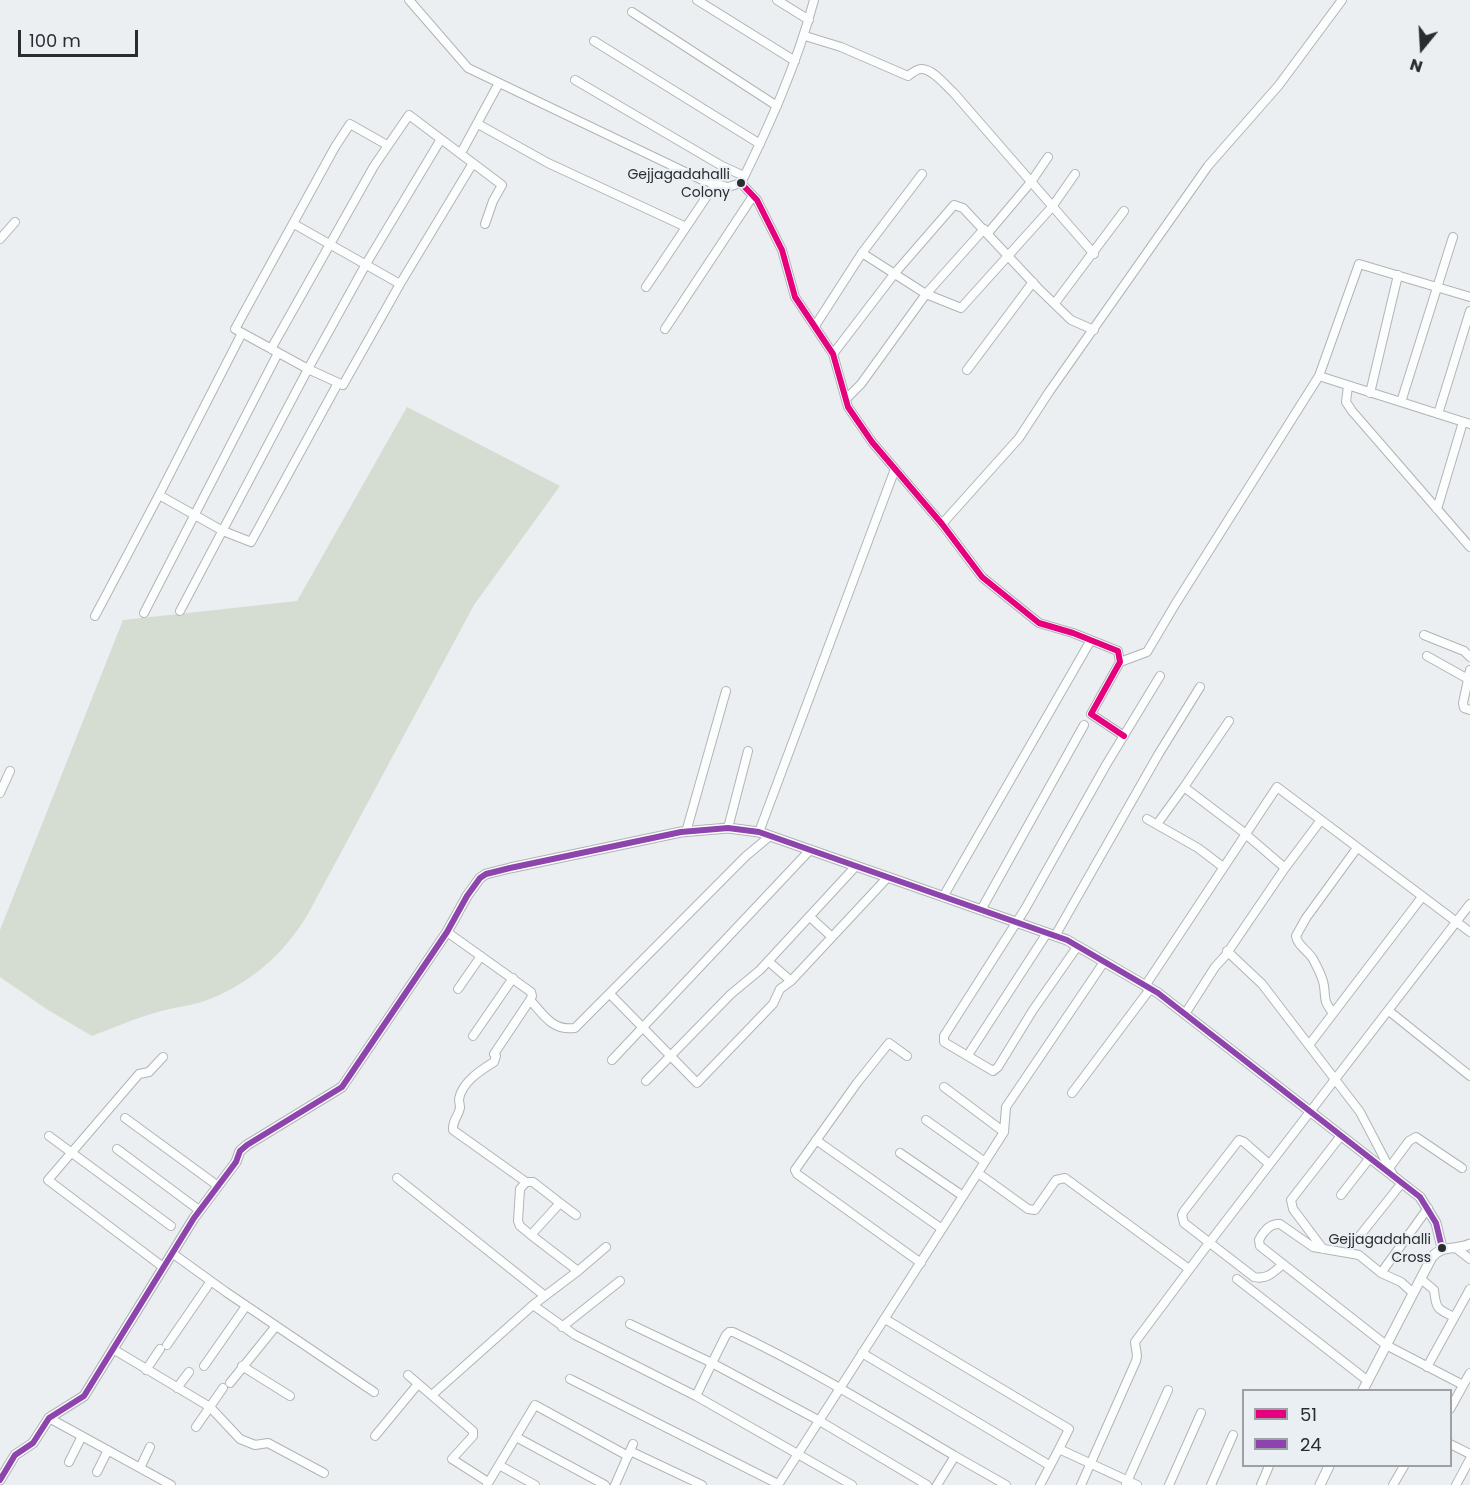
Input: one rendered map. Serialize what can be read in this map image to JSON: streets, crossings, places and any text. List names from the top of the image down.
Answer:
{
  "places": ["Gejjagadahalli Colony", "Gejjagadahalli Cross"],
  "lines": ["transit line 51", "transit line 24"],
  "legend": ["51", "24"],
  "scale_bar": "100 m",
  "north": "bottom"
}
